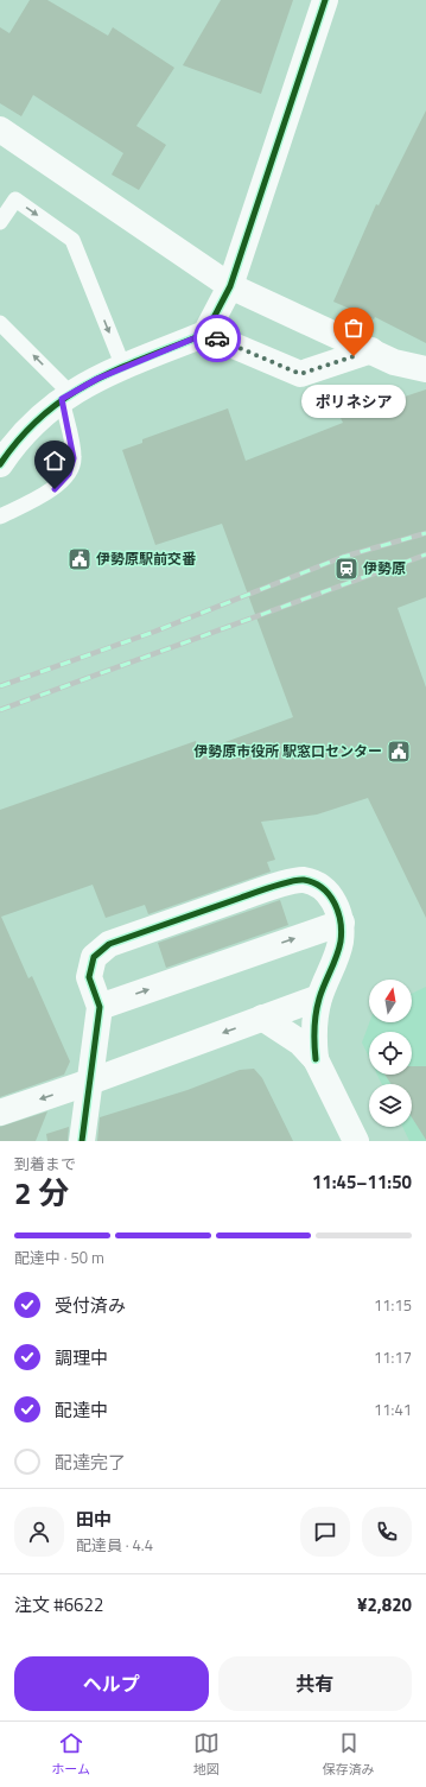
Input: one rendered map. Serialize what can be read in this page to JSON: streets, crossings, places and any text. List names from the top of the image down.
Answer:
{
  "places": {
    "other": ["ポリネシア"],
    "public building": ["伊勢原駅前交番", "伊勢原市役所 駅窓口センター"],
    "station": ["伊勢原"]
  },
  "north": "top",
  "page": {
    "bubble": "ポリネシア",
    "heading": ["2 分", "到着まで", "11:45–11:50"],
    "panel": [
      "田中",
      "配達員 · 4.4",
      "注文 #6622",
      "¥2,820"
    ],
    "bar": "配達中 · 50 m",
    "list": [
      ["受付済み", "11:15"],
      ["調理中", "11:17"],
      ["配達中", "11:41"],
      "配達完了"
    ],
    "buttons": ["ヘルプ", "共有"],
    "tabs": ["ホーム", "地図", "保存済み"]
  }
}
